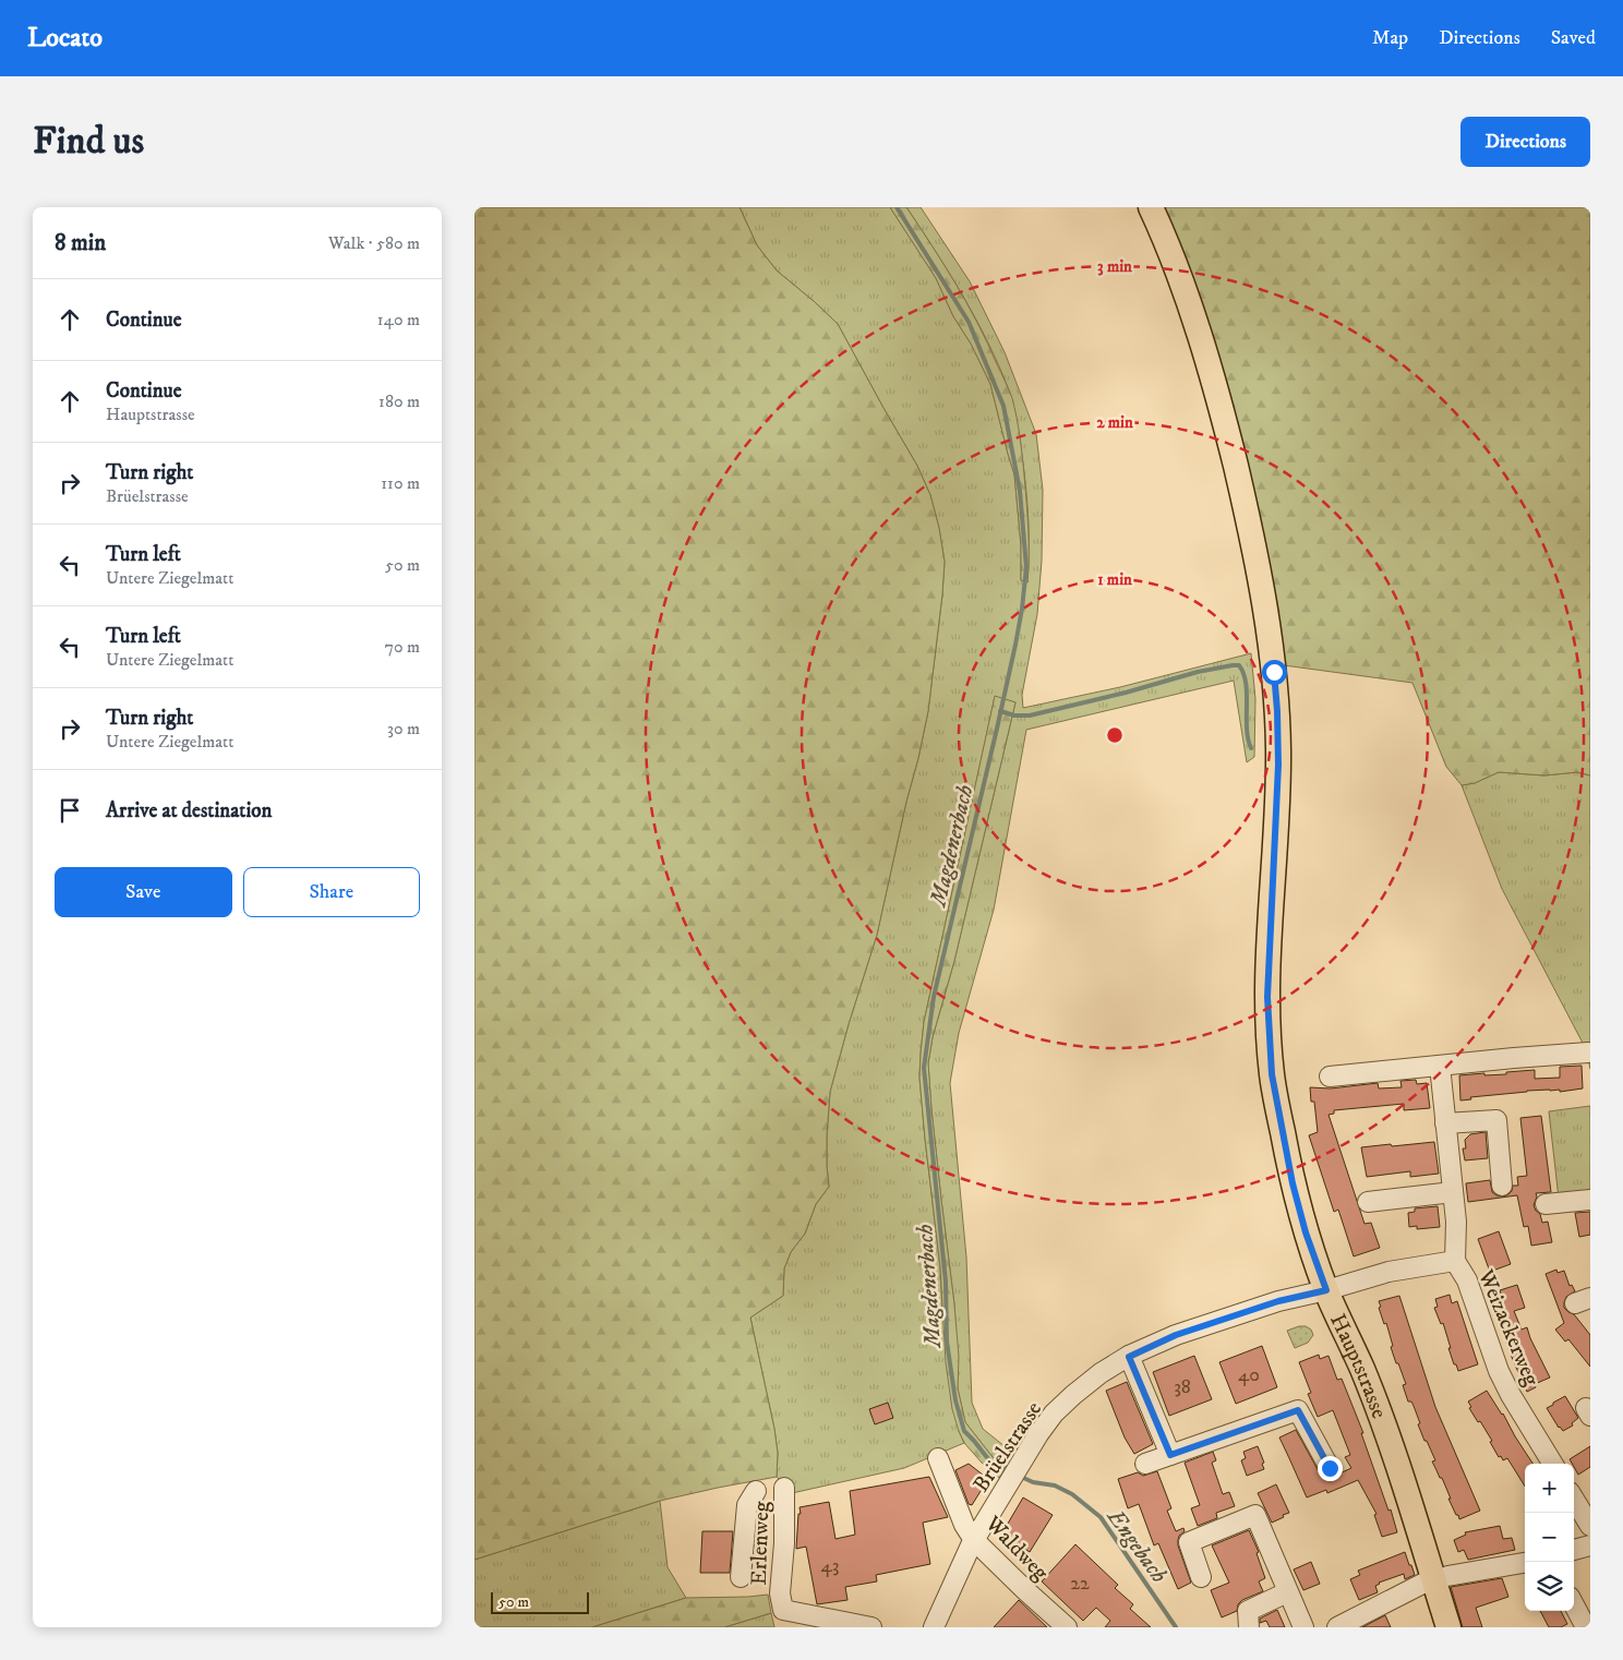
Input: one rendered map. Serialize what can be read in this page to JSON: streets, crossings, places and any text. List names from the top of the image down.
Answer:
{
  "streets": {
    "main road": ["Hauptstrasse"],
    "street": [
      "Weizackerweg",
      "Brüelstrasse",
      "Erlenweg",
      "Waldweg"
    ]
  },
  "crossings": [
    ["Weizackerweg", "Hauptstrasse"],
    ["Weizackerweg", "Brüelstrasse"],
    ["Hauptstrasse", "Brüelstrasse"],
    ["Brüelstrasse", "Waldweg"]
  ],
  "water": ["Magdenerbach", "Engebach"],
  "house_numbers": [
    "40",
    "38",
    "43",
    "22"
  ],
  "scale_bar": "50 m",
  "page": {
    "header": "Locato",
    "nav": ["Map", "Directions", "Saved"],
    "buttons": [
      "Directions",
      ["Save", "Share"]
    ],
    "title": "Find us",
    "heading": ["8 min", "Walk · 580 m"],
    "list": [
      ["Continue", "140 m"],
      ["Continue", "Hauptstrasse", "180 m"],
      ["Turn right", "Brüelstrasse", "110 m"],
      ["Turn left", "Untere Ziegelmatt", "50 m"],
      ["Turn left", "Untere Ziegelmatt", "70 m"],
      ["Turn right", "Untere Ziegelmatt", "30 m"],
      "Arrive at destination"
    ],
    "map_buttons": ["+", "−"],
    "scale": "50 m"
  },
  "rings": ["3 min", "2 min", "1 min"]
}
